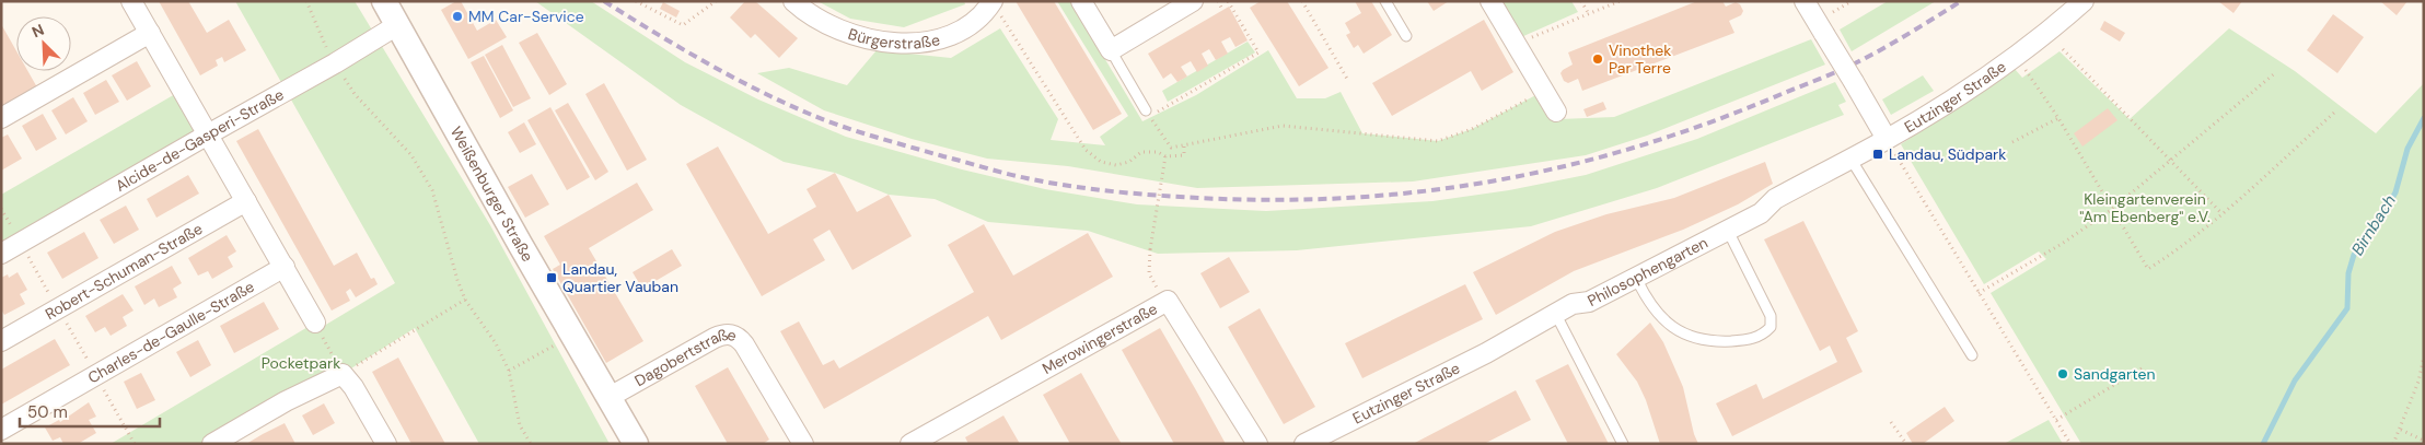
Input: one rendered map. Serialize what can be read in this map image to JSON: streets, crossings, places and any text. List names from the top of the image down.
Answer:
{
  "streets": {
    "street": [
      "Bürgerstraße",
      "Eutzinger Straße",
      "Alcide-de-Gasperi-Straße",
      "Weißenburger Straße",
      "Philosophengarten",
      "Robert-Schuman-Straße",
      "Charles-de-Gaulle-Straße",
      "Merowingerstraße",
      "Dagobertstraße"
    ]
  },
  "crossings": [
    ["Eutzinger Straße", "Philosophengarten"],
    ["Alcide-de-Gasperi-Straße", "Weißenburger Straße"],
    ["Weißenburger Straße", "Dagobertstraße"]
  ],
  "water": ["Birnbach"],
  "parks": ["Kleingartenverein \"Am Ebenberg\" e.V.", "Pocketpark"],
  "places": {
    "other": ["MM Car-Service", "Vinothek Par Terre", "Sandgarten"],
    "transit": ["Landau, Südpark", "Landau, Quartier Vauban"]
  },
  "scale_bar": "50 m",
  "north": "top left"
}
